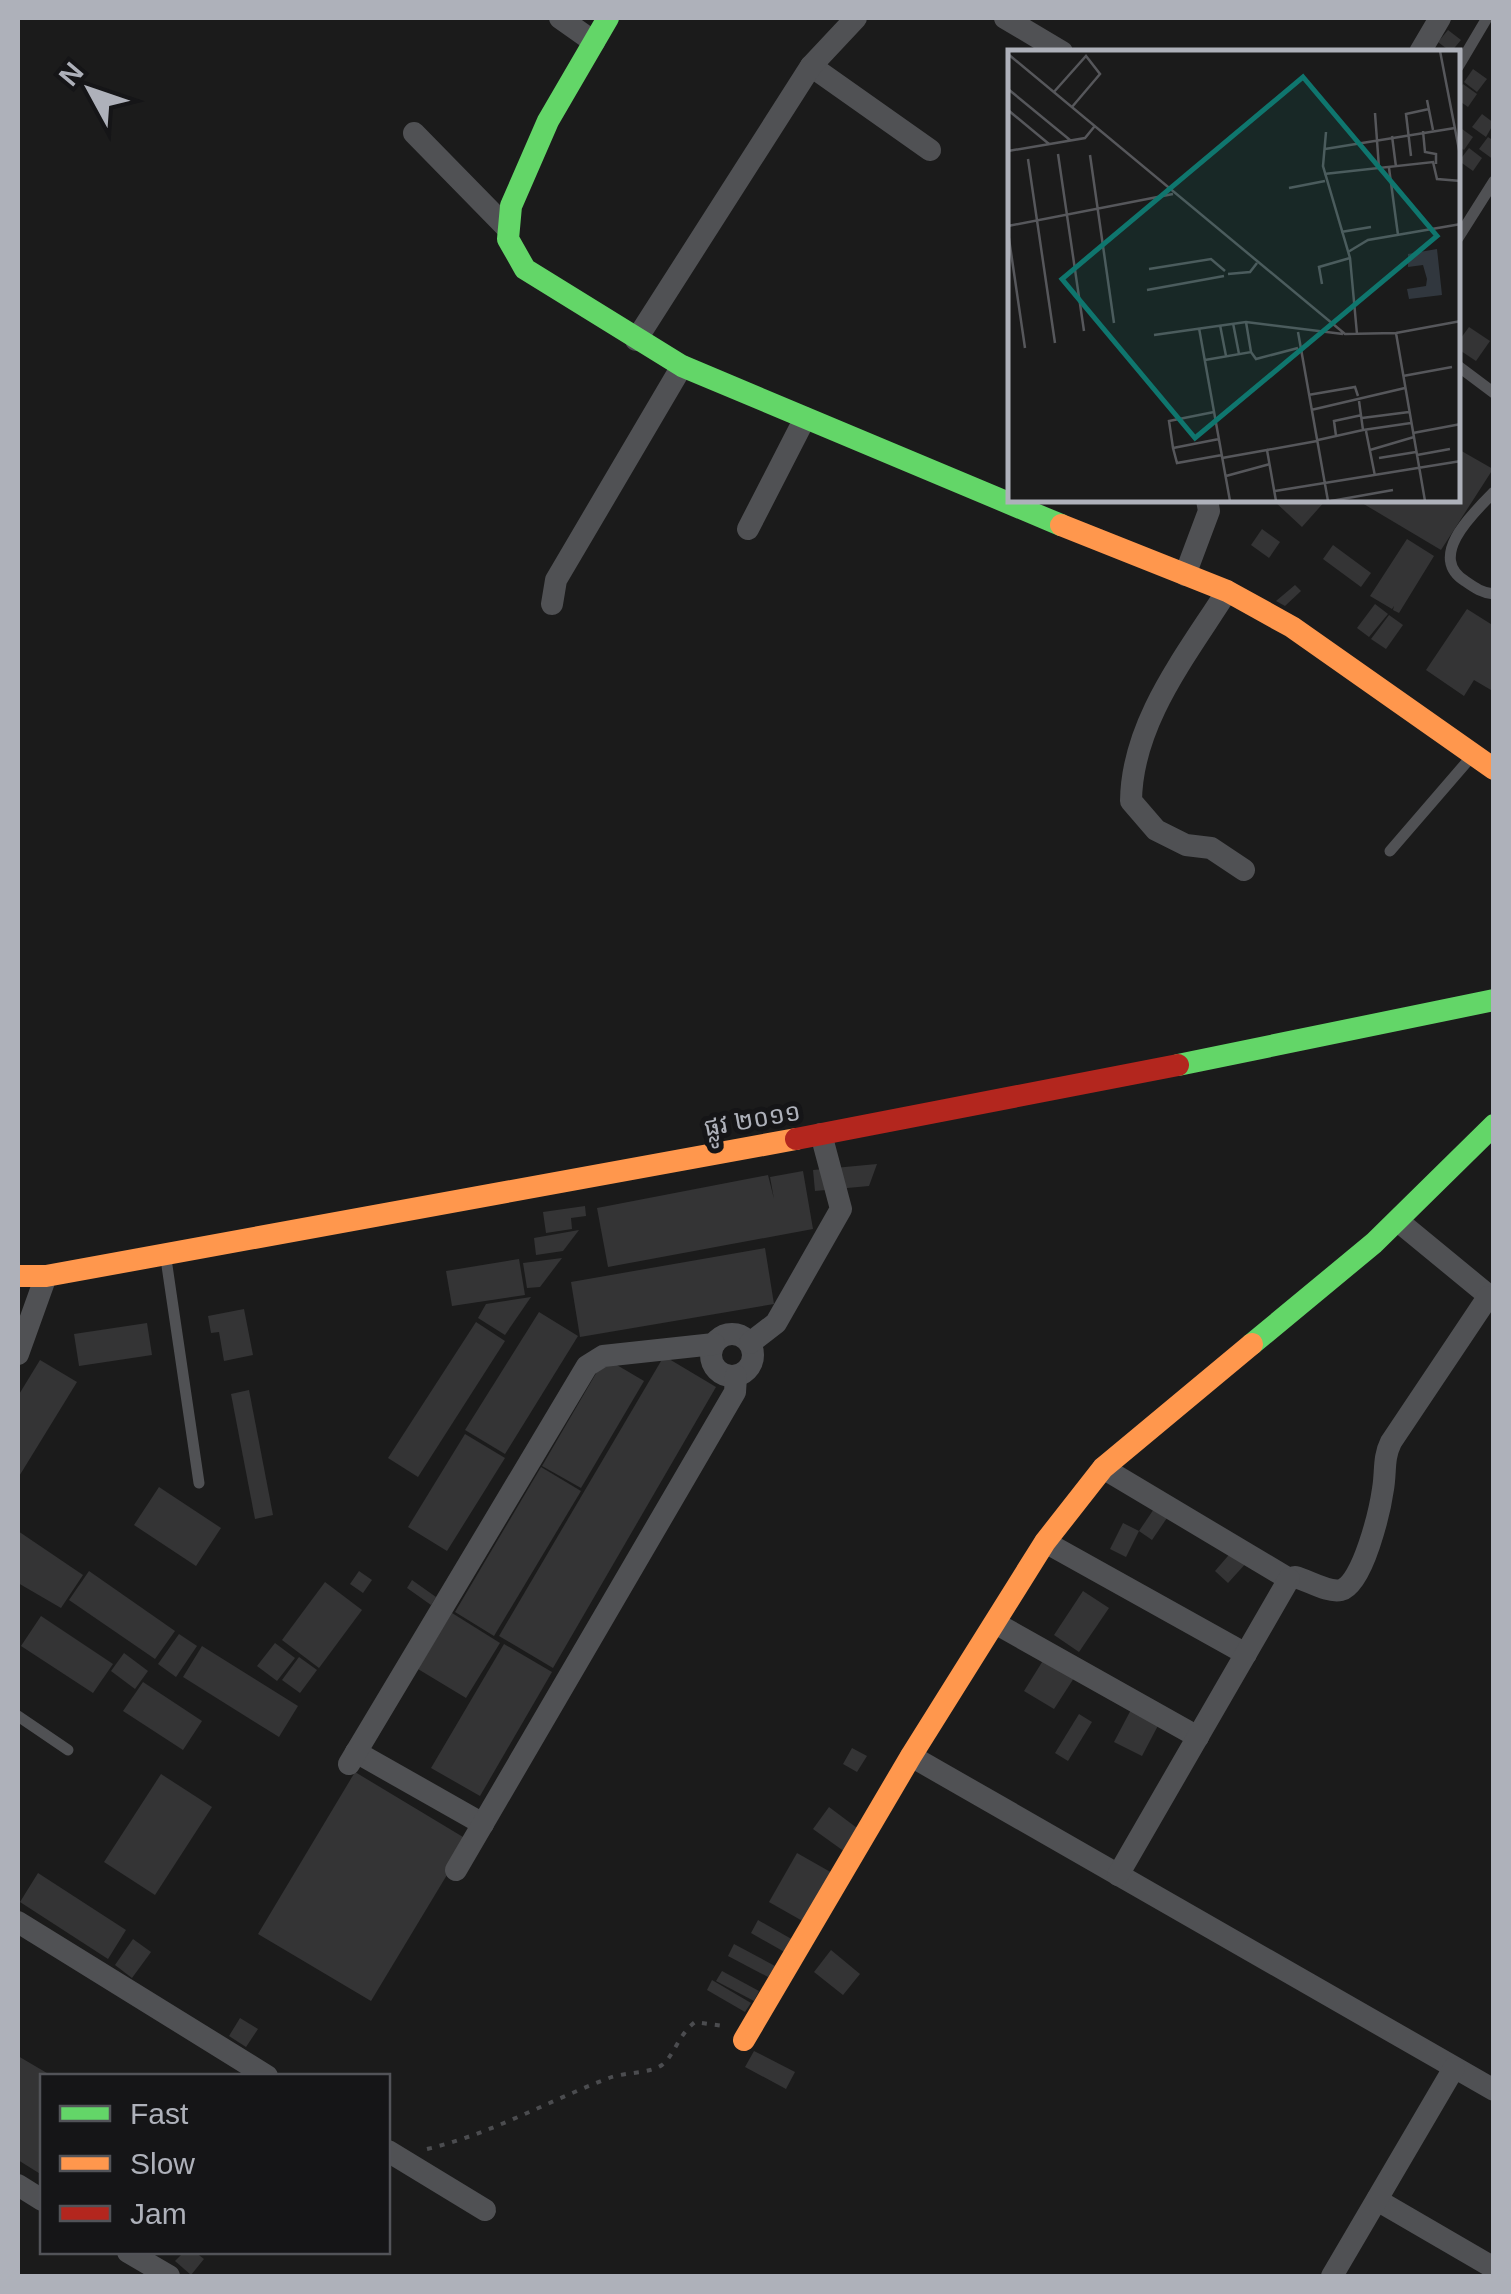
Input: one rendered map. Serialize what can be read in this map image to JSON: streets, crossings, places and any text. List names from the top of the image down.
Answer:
{
  "streets": {
    "street": ["ផ្លូវ ២០១១"]
  },
  "legend": ["Fast", "Slow", "Jam"],
  "north": "top left"
}
